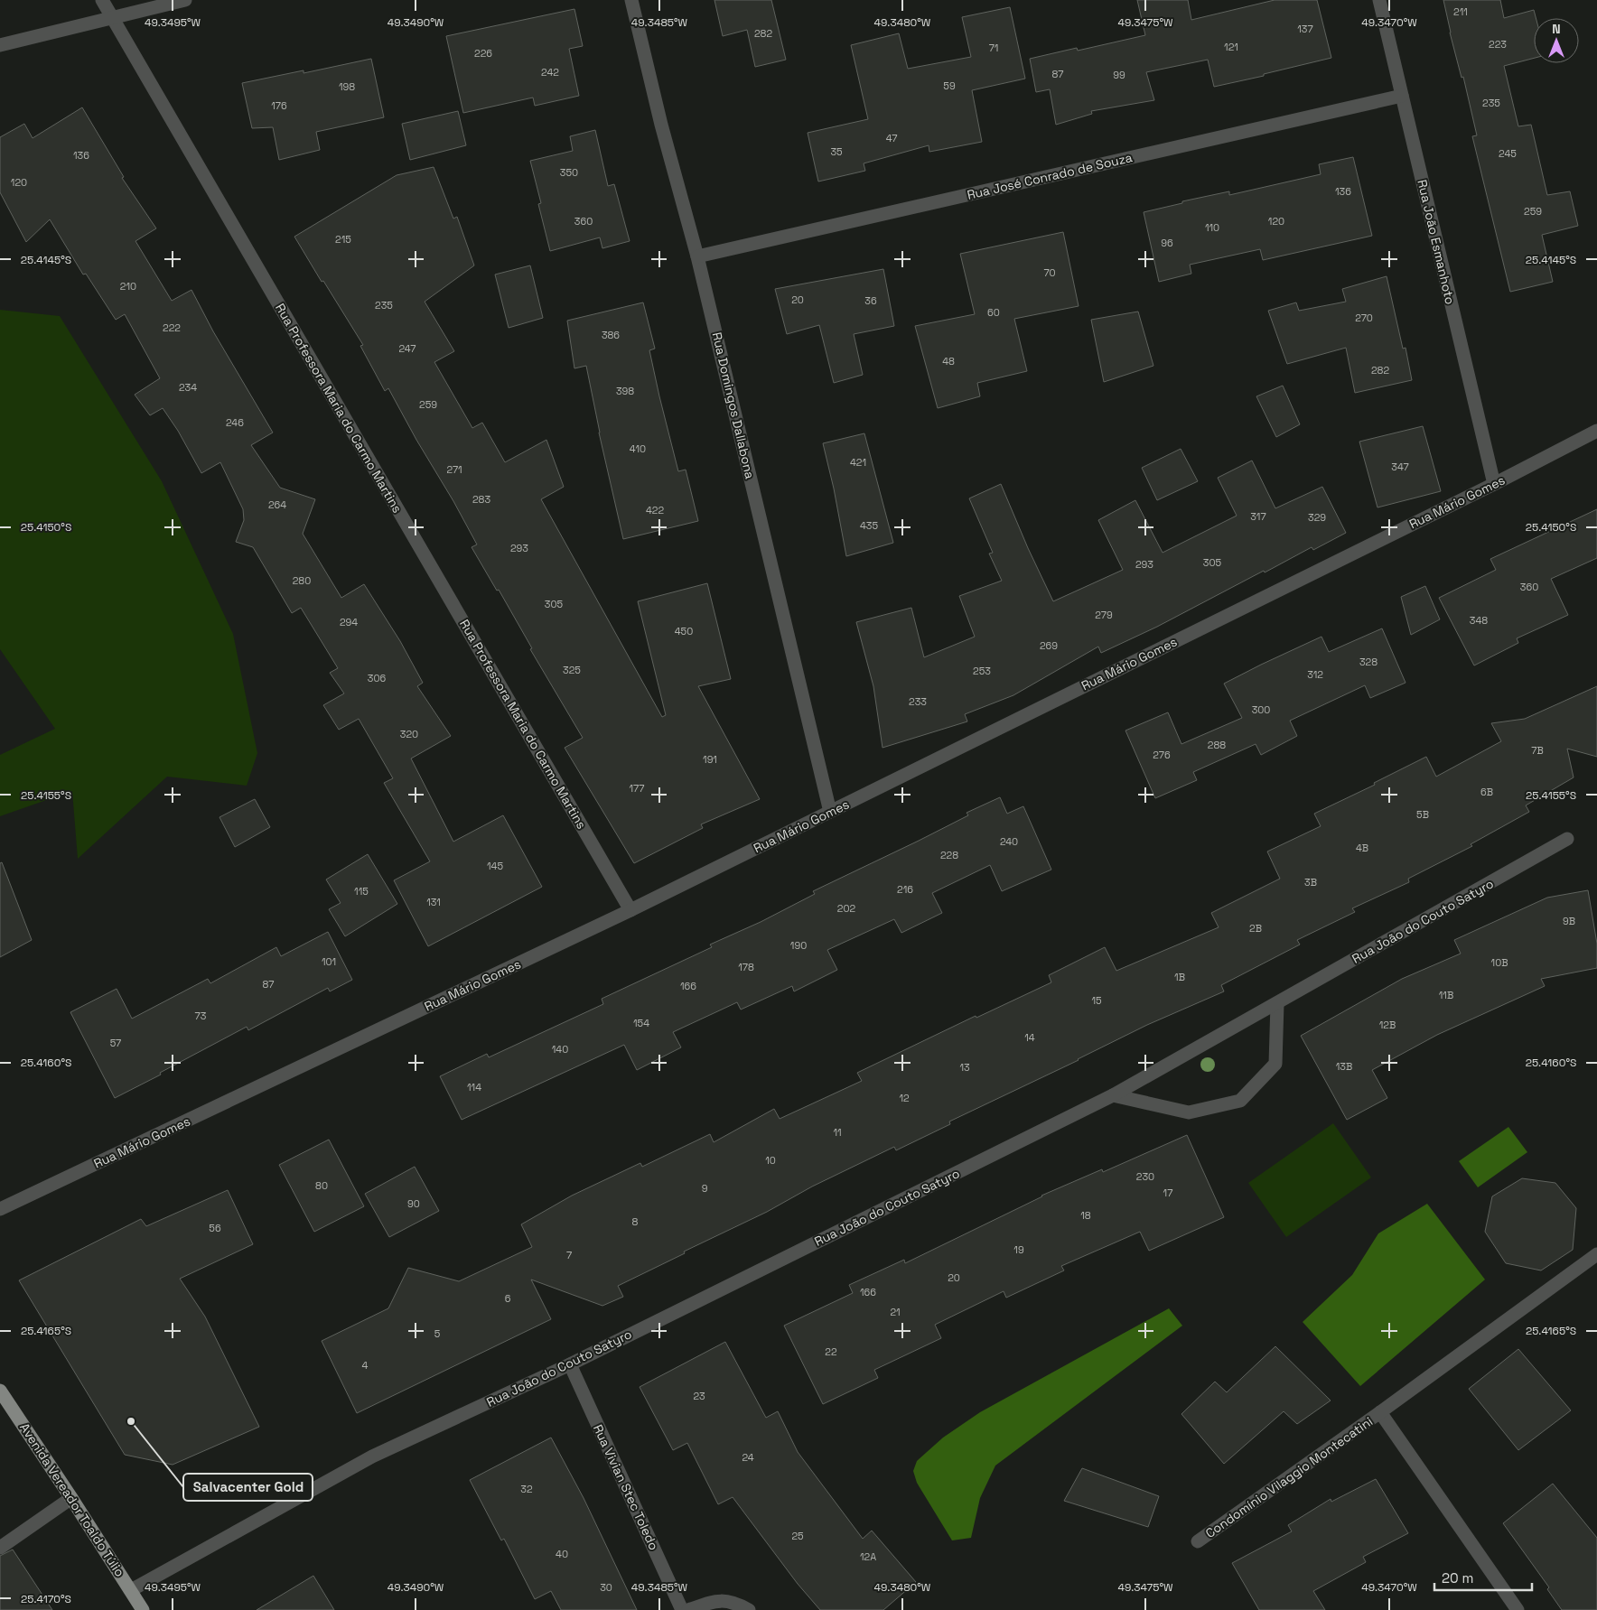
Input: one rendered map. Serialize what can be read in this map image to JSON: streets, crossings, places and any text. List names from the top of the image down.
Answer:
{
  "streets": {
    "main road": ["Avenida Vereador Toaldo Túlio"],
    "street": [
      "Rua José Conrado de Souza",
      "Rua João Esmanhoto",
      "Rua Domingos Dallabona",
      "Rua Professora Maria do Carmo Martins",
      "Rua Mário Gomes",
      "Rua João do Couto Satyro",
      "Condomínio Vilaggio Montecatini",
      "Rua Vivian Stec Toledo"
    ]
  },
  "crossings": [
    ["Rua José Conrado de Souza", "Rua João Esmanhoto"],
    ["Rua José Conrado de Souza", "Rua Domingos Dallabona"],
    ["Rua João Esmanhoto", "Rua Mário Gomes"],
    ["Rua Domingos Dallabona", "Rua Mário Gomes"],
    ["Rua Professora Maria do Carmo Martins", "Rua Mário Gomes"],
    ["Rua João do Couto Satyro", "Rua Vivian Stec Toledo"],
    ["Rua João do Couto Satyro", "Avenida Vereador Toaldo Túlio"]
  ],
  "places": ["Salvacenter Gold"],
  "house_numbers": [
    "211",
    "137",
    "282",
    "223",
    "121",
    "71",
    "226",
    "242",
    "87",
    "99",
    "59",
    "198",
    "235",
    "176",
    "47",
    "35",
    "245",
    "136",
    "350",
    "120",
    "136",
    "259",
    "360",
    "120",
    "110",
    "215",
    "96",
    "70",
    "210",
    "20",
    "36",
    "235",
    "60",
    "270",
    "222",
    "386",
    "247",
    "48",
    "282",
    "234",
    "398",
    "259",
    "246",
    "410",
    "421",
    "347",
    "271",
    "283",
    "264",
    "422",
    "317",
    "329",
    "435",
    "293",
    "305",
    "293",
    "280",
    "360",
    "305",
    "279",
    "348",
    "294",
    "450",
    "269",
    "328",
    "325",
    "253",
    "312",
    "306",
    "233",
    "300",
    "320",
    "288",
    "7B",
    "276",
    "191",
    "177",
    "6B",
    "5B",
    "240",
    "4B",
    "228",
    "145",
    "3B",
    "216",
    "115",
    "131",
    "202",
    "9B",
    "2B",
    "190",
    "101",
    "10B",
    "178",
    "1B",
    "87",
    "166",
    "11B",
    "15",
    "73",
    "154",
    "12B",
    "14",
    "57",
    "140",
    "13B",
    "13",
    "114",
    "12",
    "11",
    "10",
    "230",
    "80",
    "9",
    "17",
    "90",
    "18",
    "8",
    "56",
    "19",
    "7",
    "20",
    "166",
    "6",
    "21",
    "5",
    "22",
    "4",
    "23",
    "24",
    "32",
    "25",
    "40",
    "12A",
    "30"
  ],
  "scale_bar": "20 m",
  "north": "top",
  "coordinates": [
    "49.3495°W",
    "49.3490°W",
    "49.3485°W",
    "49.3480°W",
    "49.3475°W",
    "49.3470°W",
    "25.4145°S",
    "25.4150°S",
    "25.4155°S",
    "25.4160°S",
    "25.4165°S",
    "25.4170°S"
  ]
}
